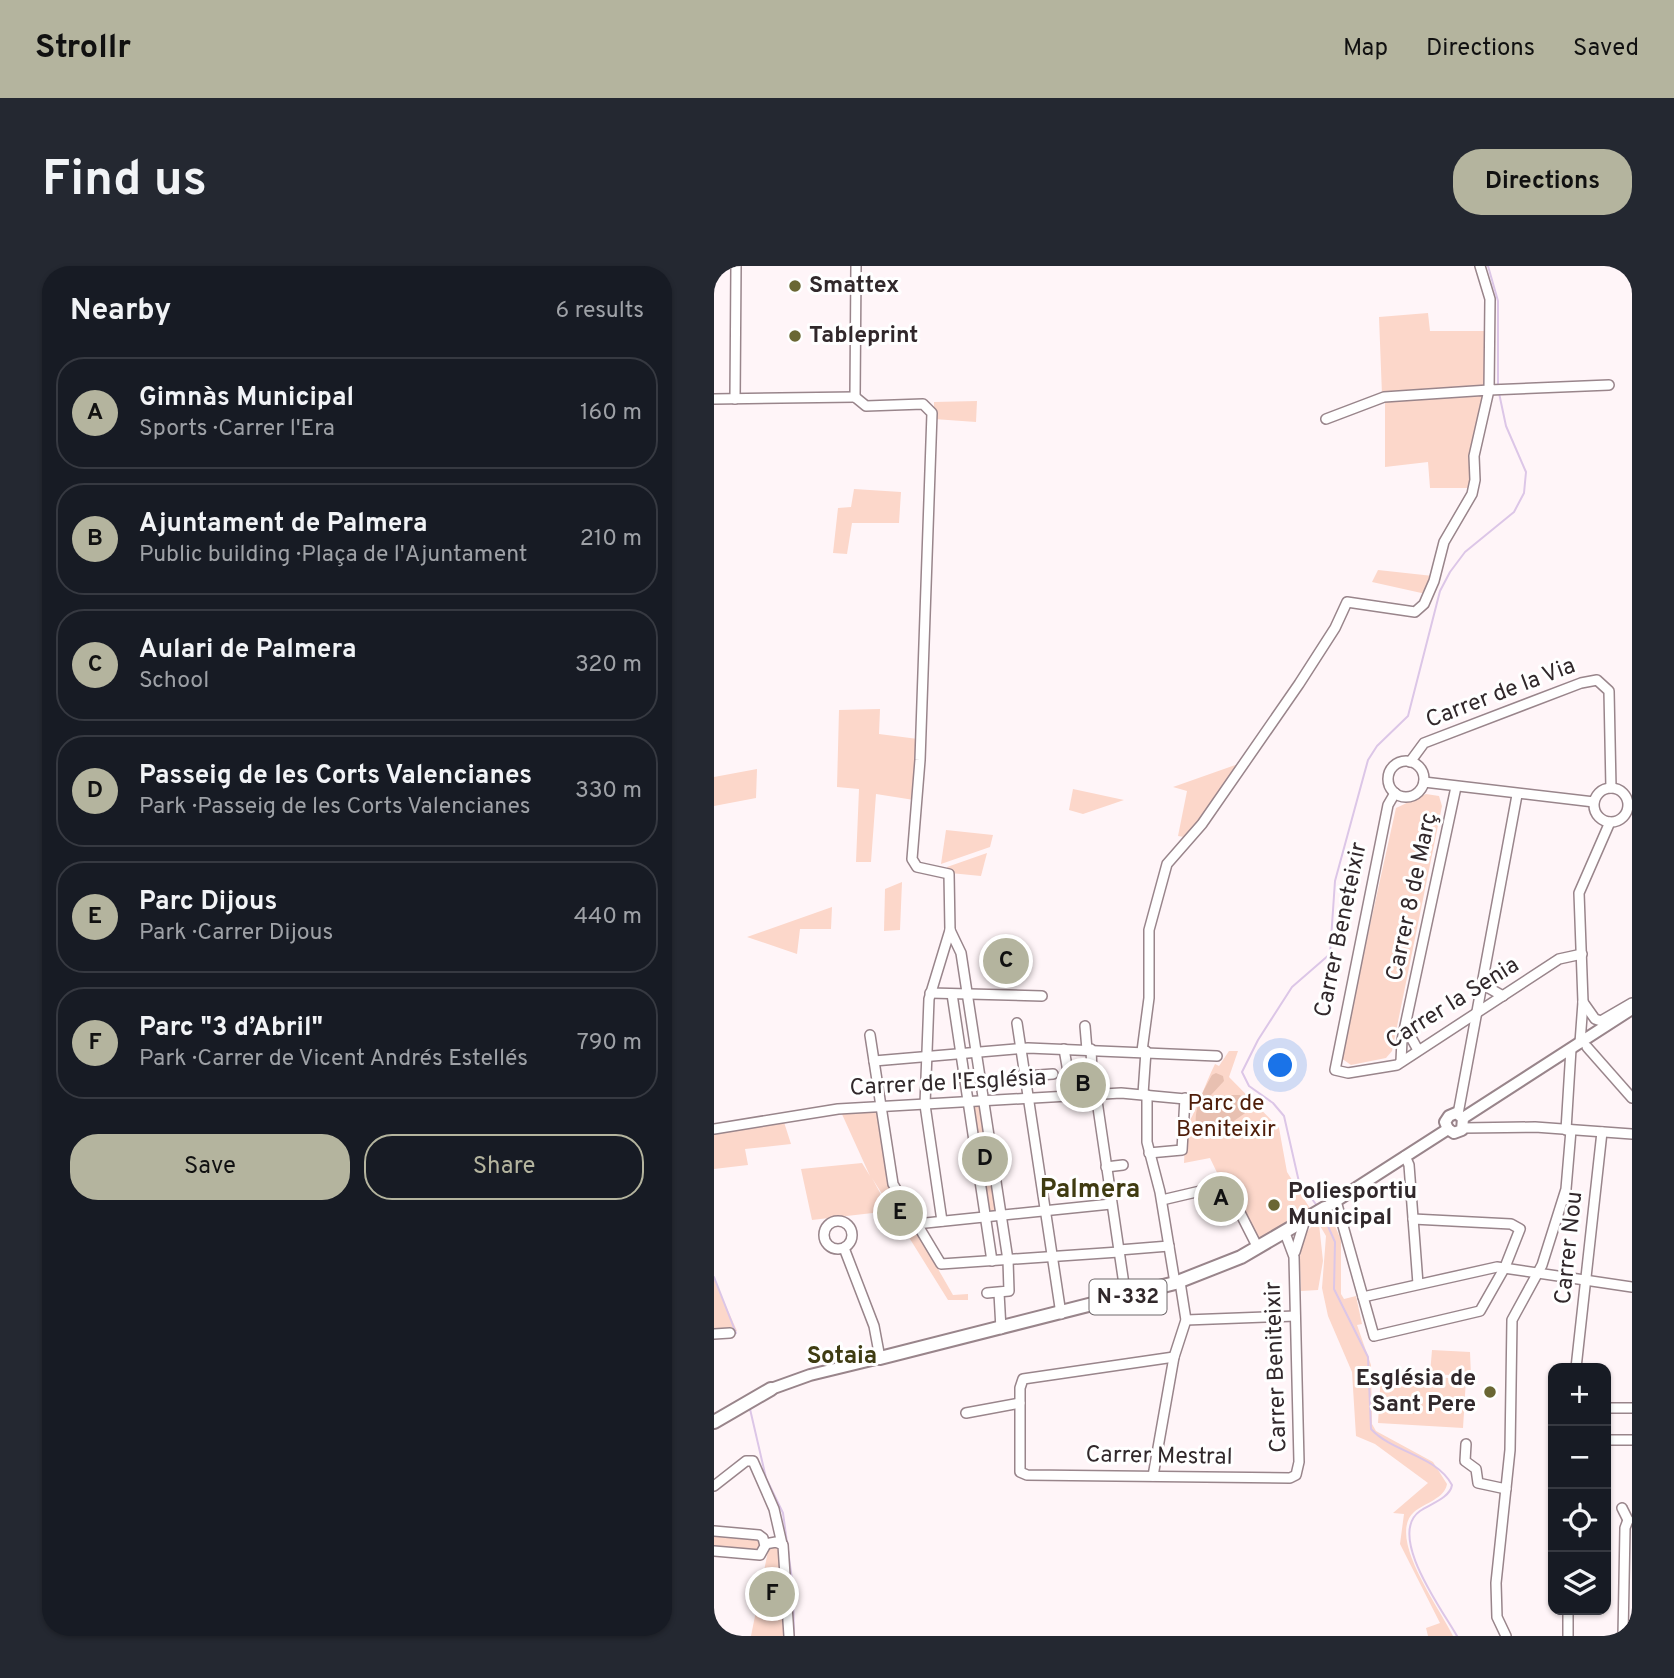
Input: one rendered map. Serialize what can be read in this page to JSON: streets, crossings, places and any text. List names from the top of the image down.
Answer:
{
  "streets": {
    "highway": ["N-332"],
    "street": [
      "Carrer de la Via",
      "Carrer 8 de Març",
      "Carrer Beneteixir",
      "Carrer la Senia",
      "Carrer de l'Església",
      "Carrer Nou",
      "Carrer Beniteixir",
      "Carrer Mestral"
    ]
  },
  "crossings": [
    ["Carrer de la Via", "Carrer Beneteixir"],
    ["Carrer 8 de Març", "Carrer la Senia"],
    ["Carrer Beneteixir", "Carrer la Senia"],
    ["N-332", "Carrer Beniteixir"],
    ["Carrer Beniteixir", "Carrer Mestral"]
  ],
  "districts": ["Palmera", "Sotaia"],
  "parks": ["Parc de Beniteixir"],
  "places": [
    "Smattex",
    "Tableprint",
    "Poliesportiu Municipal",
    "Església de Sant Pere"
  ],
  "page": {
    "header": "Strollr",
    "nav": ["Map", "Directions", "Saved"],
    "buttons": [
      "Directions",
      ["Save", "Share"]
    ],
    "title": "Find us",
    "heading": ["Nearby", "6 results"],
    "list": [
      {
        "mark": "A",
        "name": "Gimnàs Municipal",
        "note": "Sports · Carrer l'Era",
        "value": "160 m"
      },
      {
        "mark": "B",
        "name": "Ajuntament de Palmera",
        "note": "Public building · Plaça de l'Ajuntament",
        "value": "210 m"
      },
      {
        "mark": "C",
        "name": "Aulari de Palmera",
        "note": "School",
        "value": "320 m"
      },
      {
        "mark": "D",
        "name": "Passeig de les Corts Valencianes",
        "note": "Park · Passeig de les Corts Valencianes",
        "value": "330 m"
      },
      {
        "mark": "E",
        "name": "Parc Dijous",
        "note": "Park · Carrer Dijous",
        "value": "440 m"
      },
      {
        "mark": "F",
        "name": "Parc \"3 d’Abril\"",
        "note": "Park · Carrer de Vicent Andrés Estellés",
        "value": "790 m"
      }
    ],
    "pins": [
      "C",
      "B",
      "D",
      "A",
      "E",
      "F"
    ],
    "map_buttons": ["+", "−"]
  }
}
